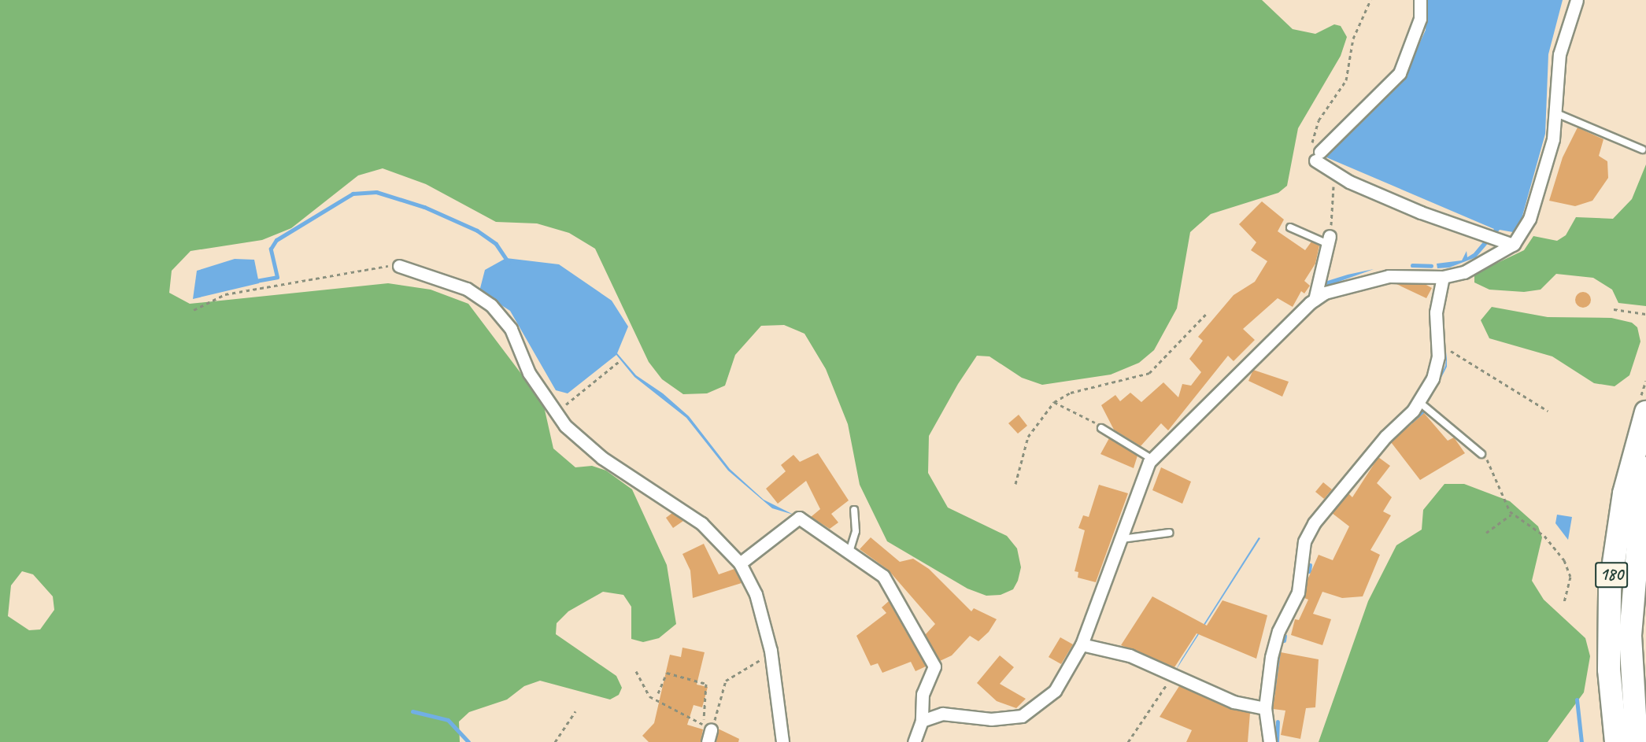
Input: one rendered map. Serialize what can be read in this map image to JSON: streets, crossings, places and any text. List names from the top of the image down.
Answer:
{
  "streets": {
    "highway": ["180"]
  }
}
